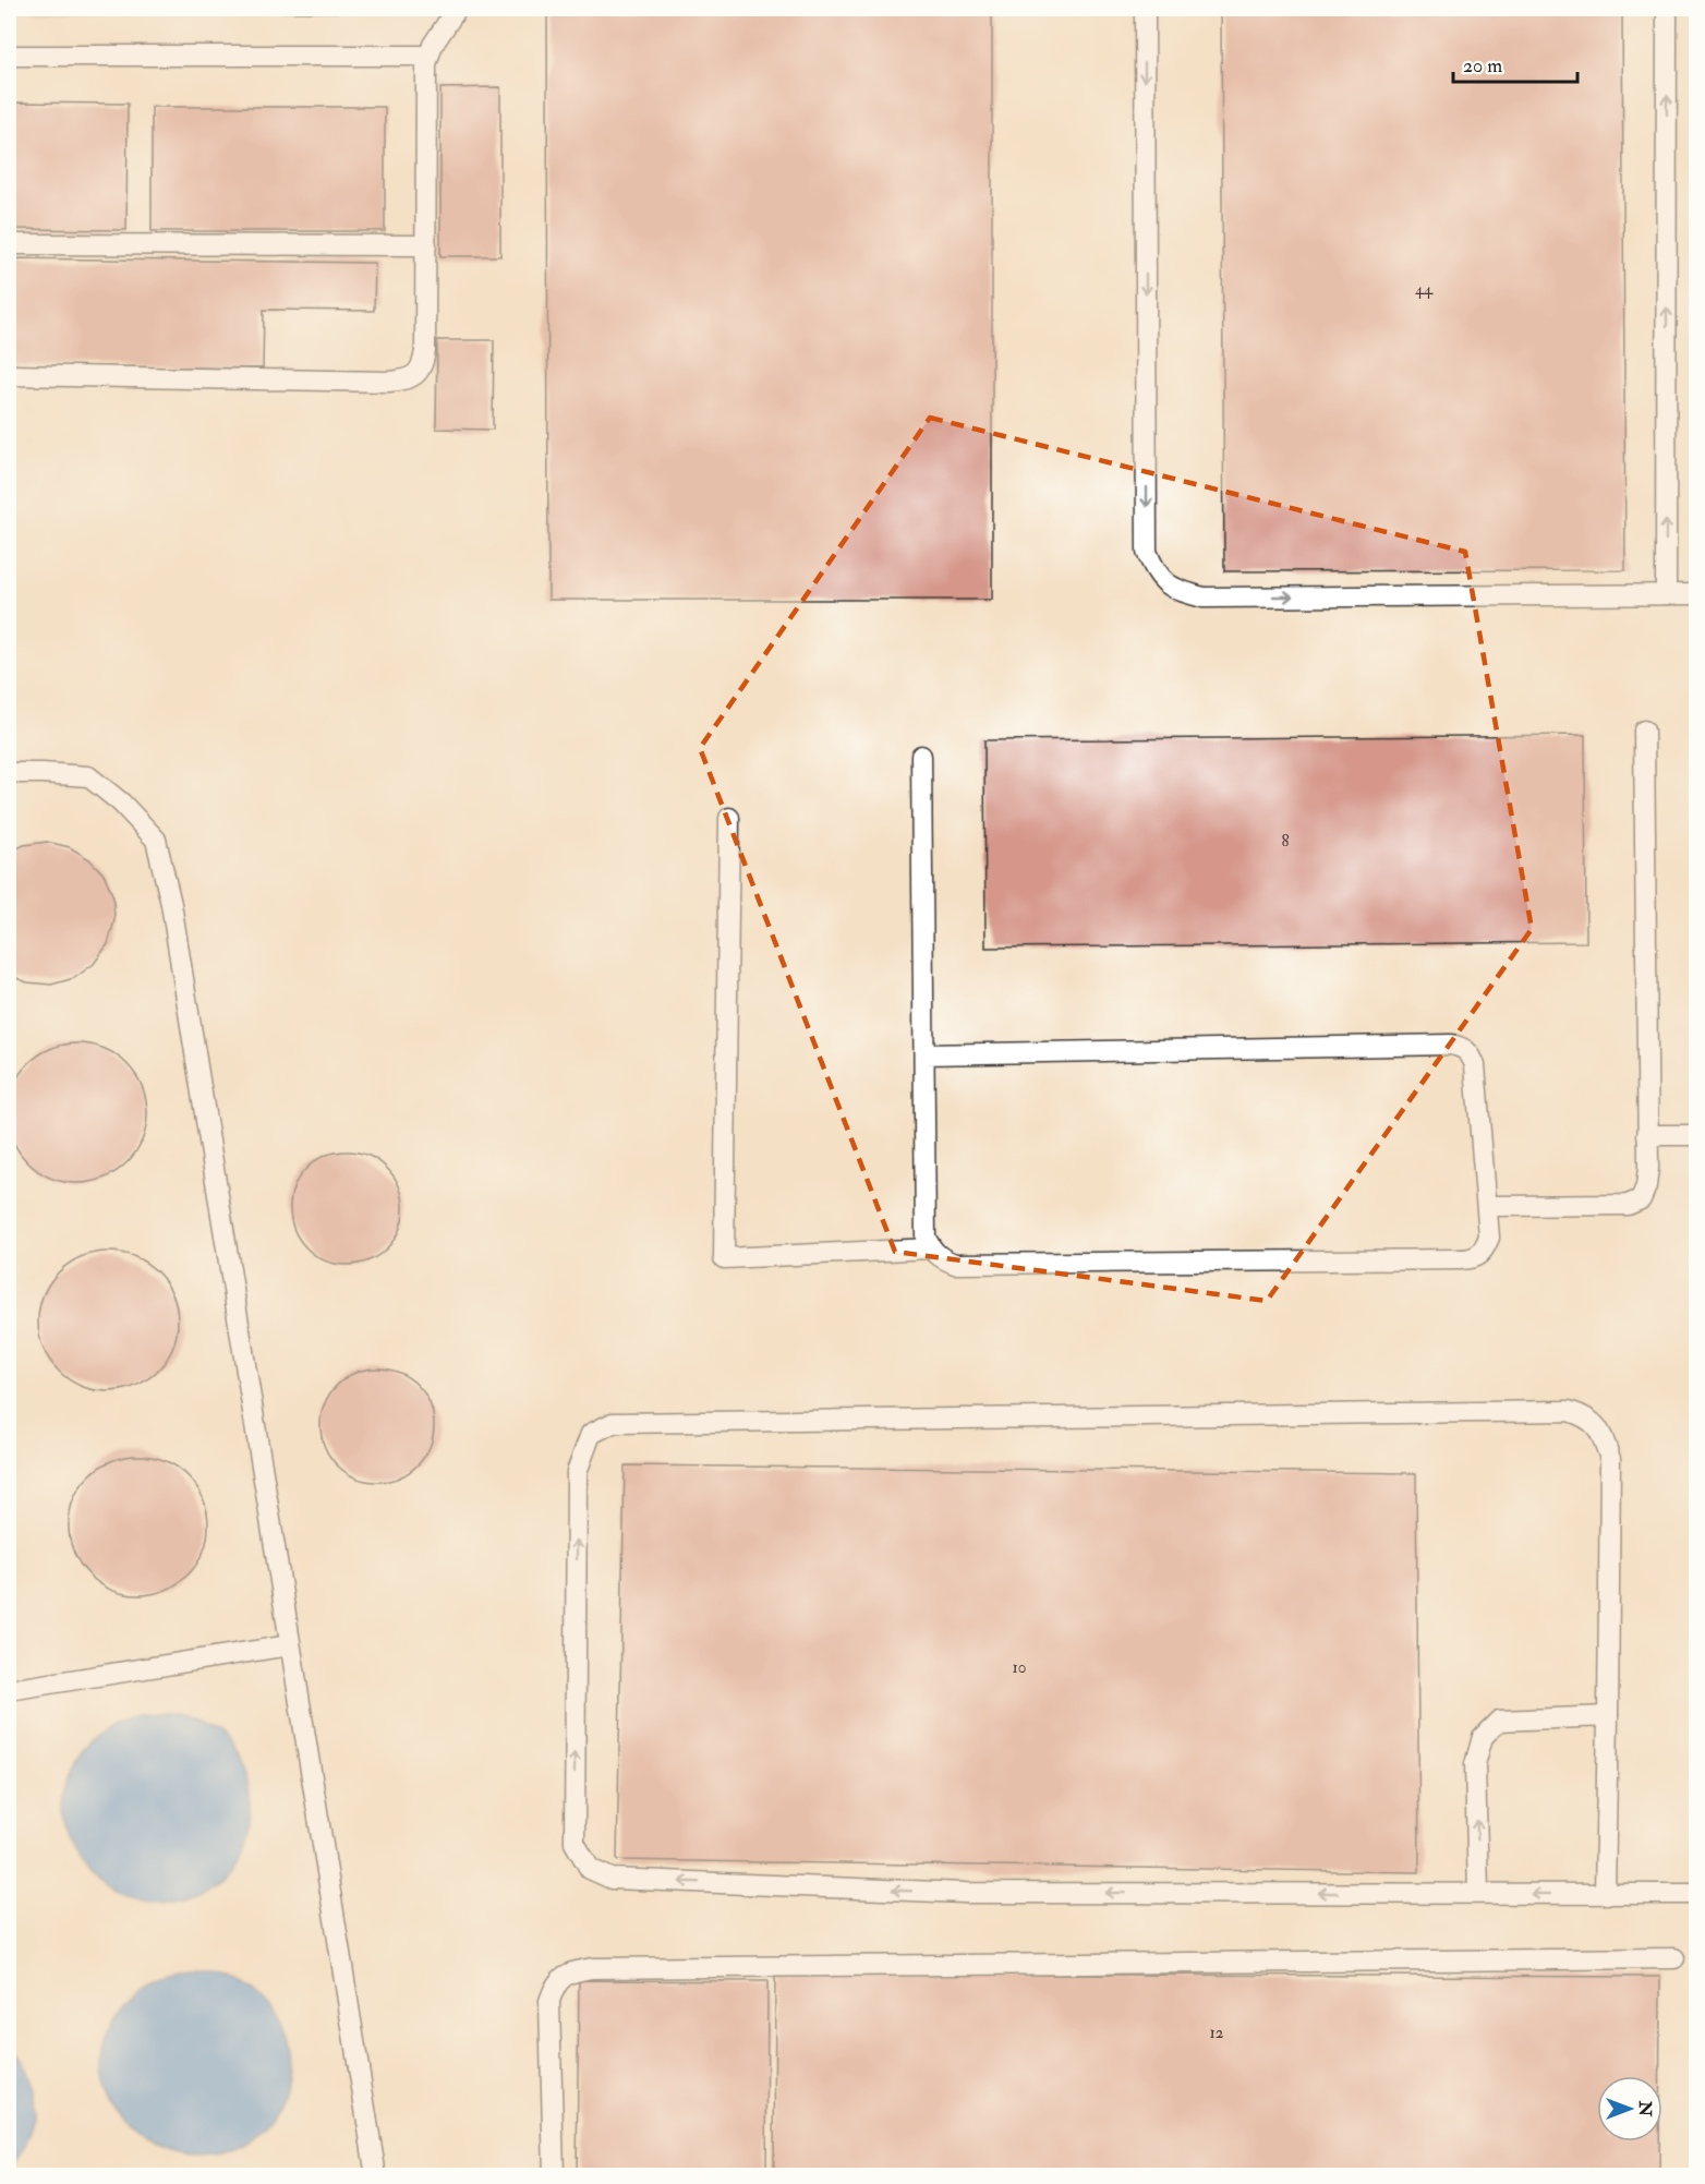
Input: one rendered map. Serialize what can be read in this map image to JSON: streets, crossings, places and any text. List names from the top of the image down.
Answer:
{
  "house_numbers": [
    "44",
    "8",
    "10",
    "12"
  ],
  "scale_bar": "20 m",
  "north": "right"
}
